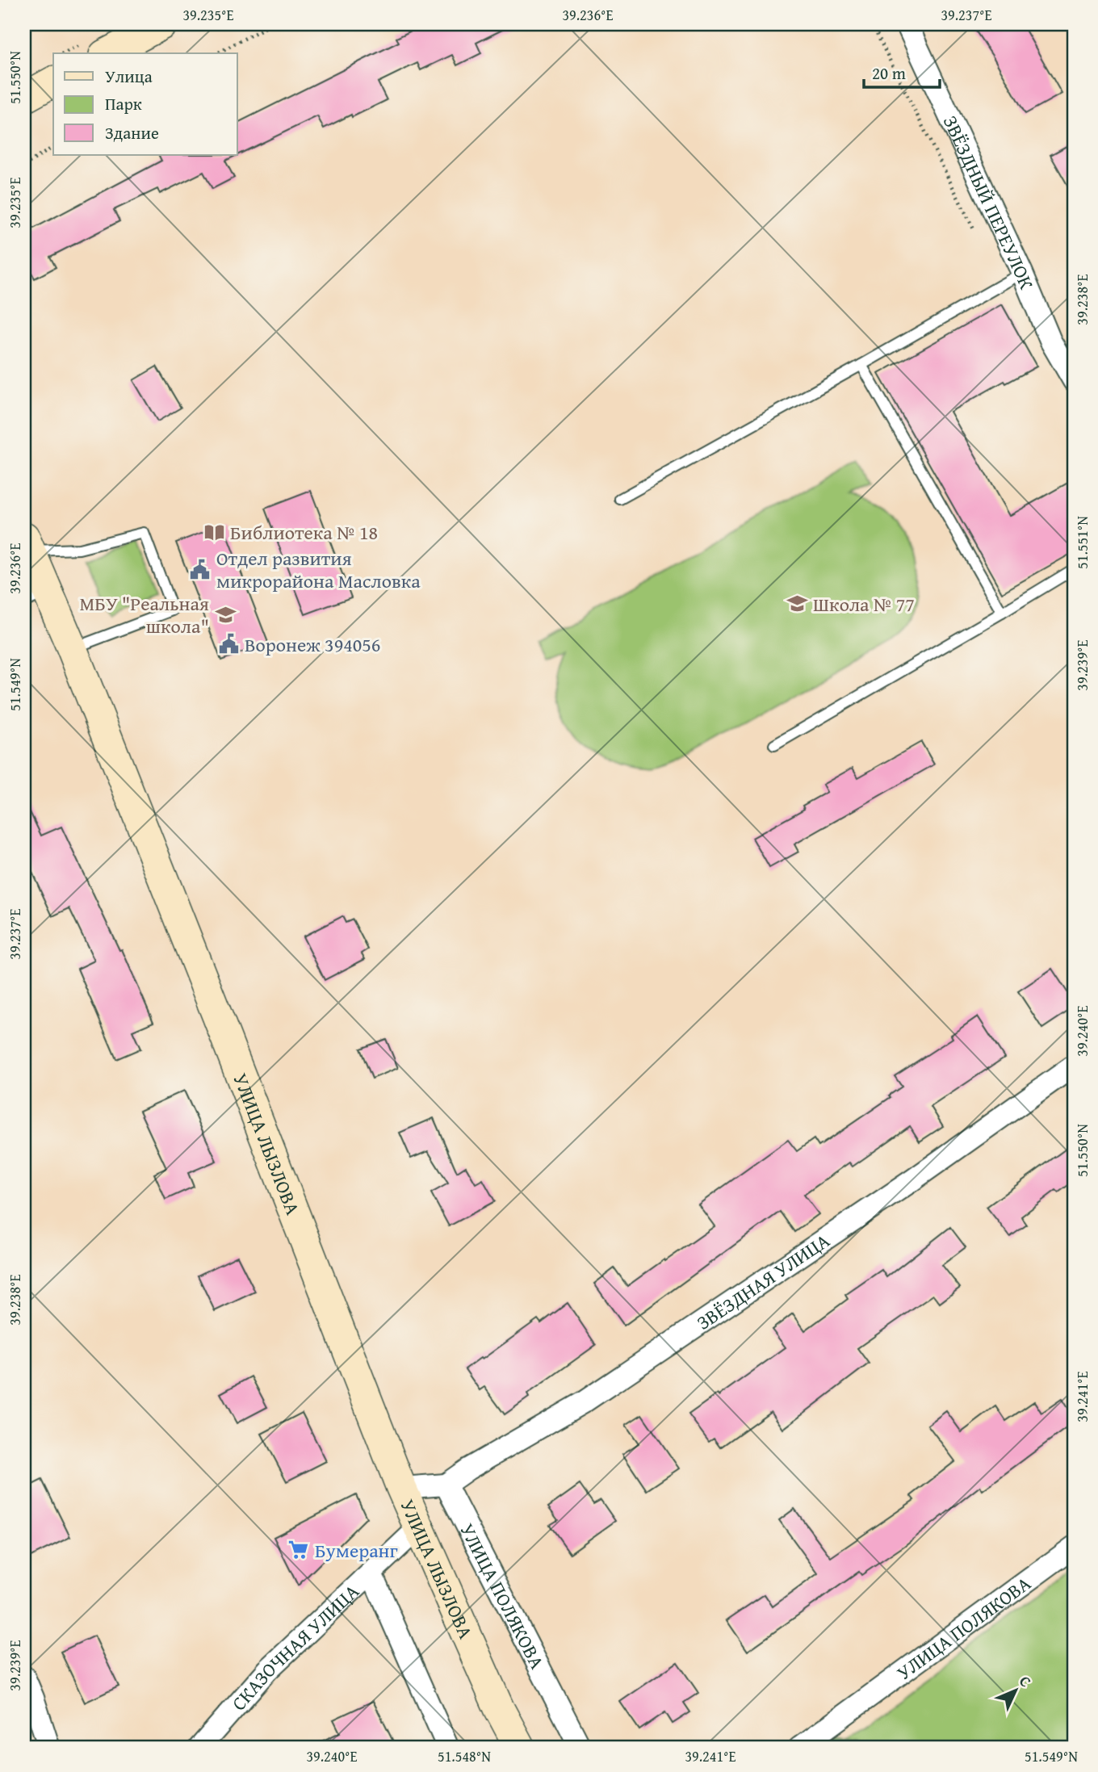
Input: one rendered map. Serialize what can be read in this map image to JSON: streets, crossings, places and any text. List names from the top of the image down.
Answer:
{
  "streets": {
    "main road": ["УЛИЦА ЛЫЗЛОВА"],
    "street": [
      "ЗВЁЗДНЫЙ ПЕРЕУЛОК",
      "ЗВЁЗДНАЯ УЛИЦА",
      "УЛИЦА ПОЛЯКОВА",
      "СКАЗОЧНАЯ УЛИЦА"
    ]
  },
  "crossings": [
    ["УЛИЦА ЛЫЗЛОВА", "СКАЗОЧНАЯ УЛИЦА"],
    ["ЗВЁЗДНАЯ УЛИЦА", "УЛИЦА ПОЛЯКОВА"]
  ],
  "places": {
    "library": ["Библиотека № 18"],
    "public building": ["Отдел развития микрорайона Масловка", "Воронеж 394056"],
    "school or university": ["Школа № 77", "МБУ \"Реальная школа\""],
    "supermarket": ["Бумеранг"]
  },
  "legend": ["Улица", "Парк", "Здание"],
  "scale_bar": "20 m",
  "north": "top right",
  "coordinates": [
    "39.235°E",
    "39.236°E",
    "39.237°E",
    "51.550°N",
    "39.238°E",
    "51.551°N",
    "39.239°E",
    "51.549°N",
    "39.240°E",
    "39.241°E",
    "51.548°N"
  ]
}
